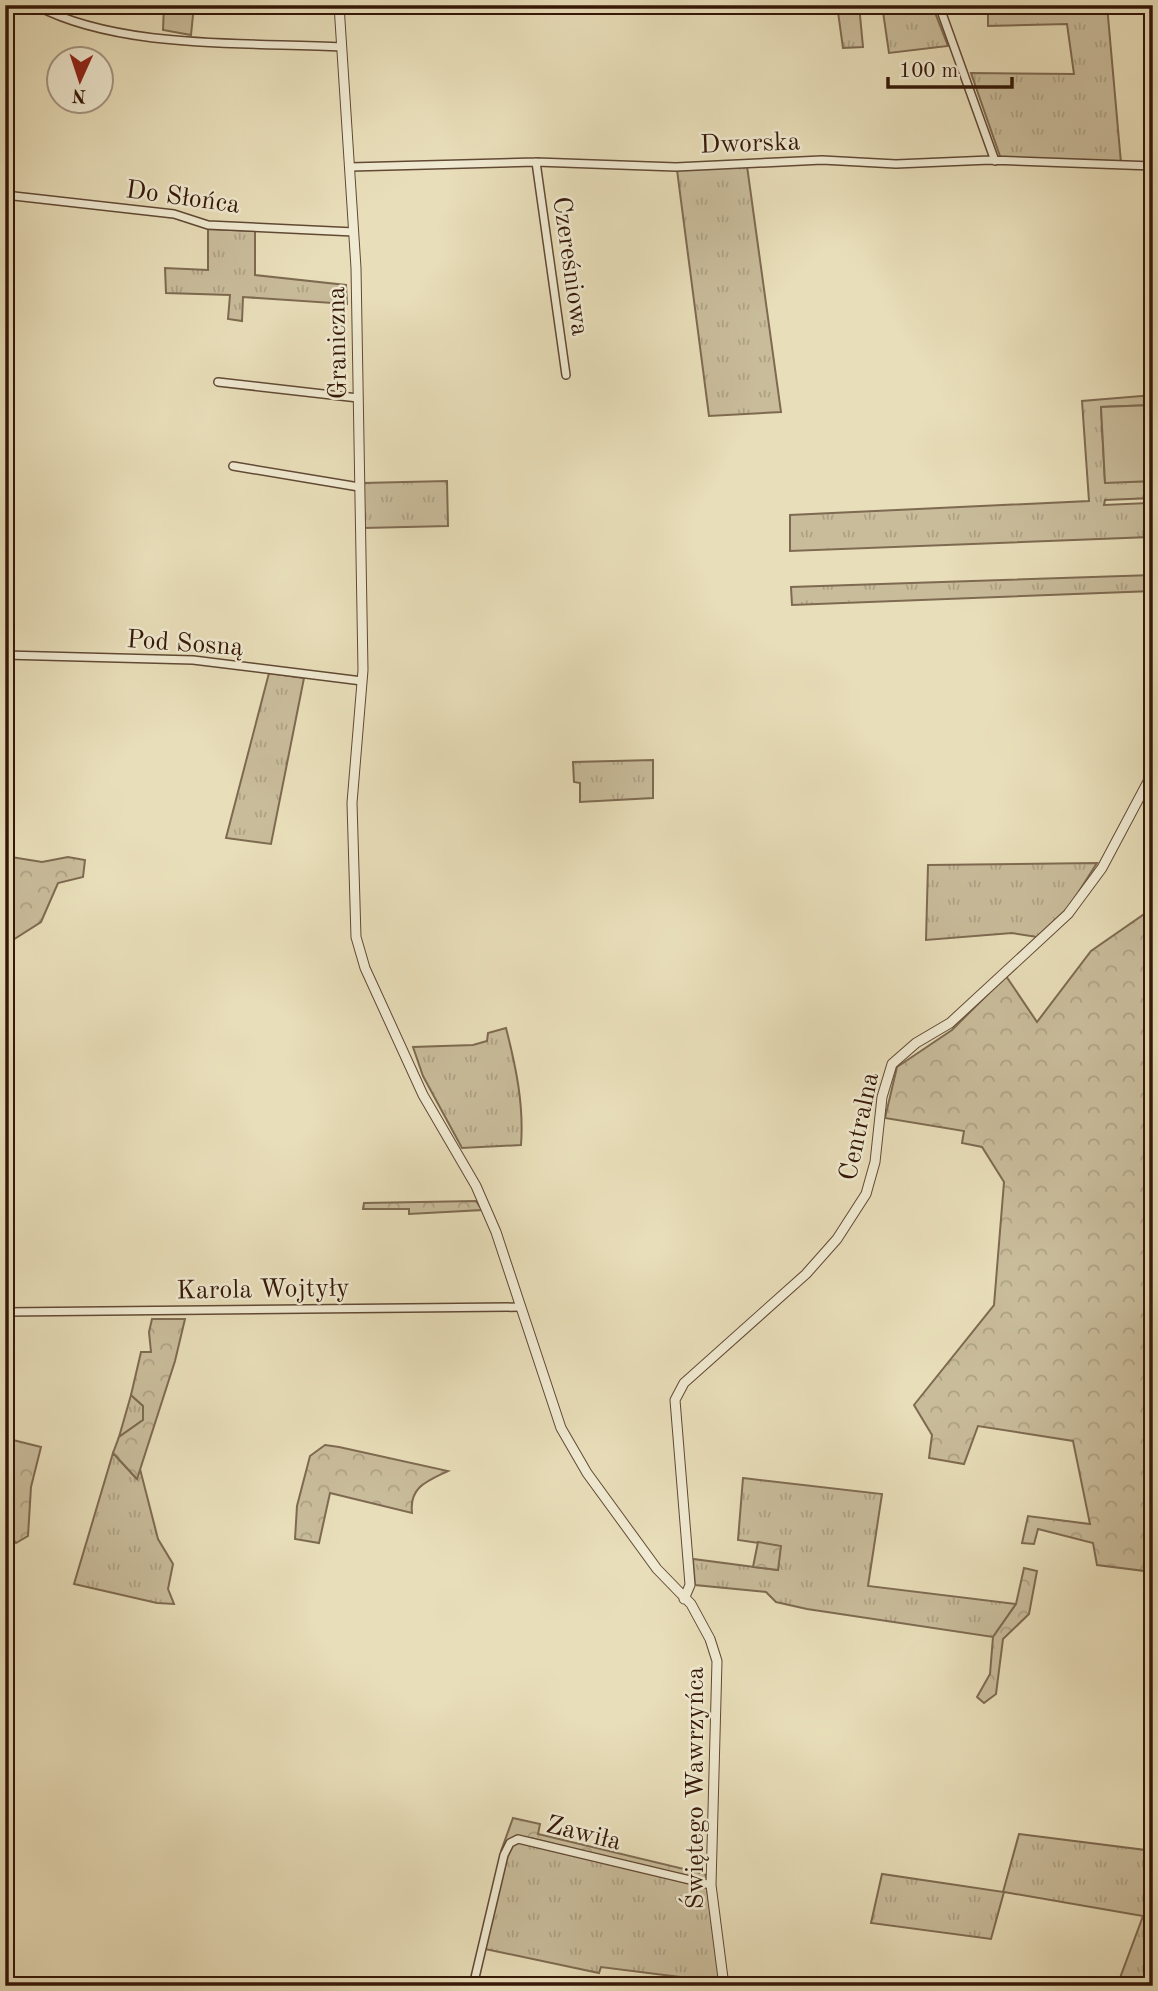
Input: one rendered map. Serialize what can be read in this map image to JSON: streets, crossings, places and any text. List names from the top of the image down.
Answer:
{
  "streets": {
    "street": [
      "Dworska",
      "Do Słońca",
      "Czereśniowa",
      "Graniczna",
      "Pod Sosną",
      "Centralna",
      "Karola Wojtyły",
      "Świętego Wawrzyńca",
      "Zawiła"
    ]
  },
  "crossings": [
    ["Dworska", "Czereśniowa"],
    ["Dworska", "Graniczna"],
    ["Do Słońca", "Graniczna"],
    ["Graniczna", "Pod Sosną"],
    ["Graniczna", "Centralna"],
    ["Graniczna", "Karola Wojtyły"],
    ["Graniczna", "Świętego Wawrzyńca"],
    ["Centralna", "Świętego Wawrzyńca"],
    ["Świętego Wawrzyńca", "Zawiła"]
  ],
  "scale_bar": "100 m",
  "north": "bottom"
}
